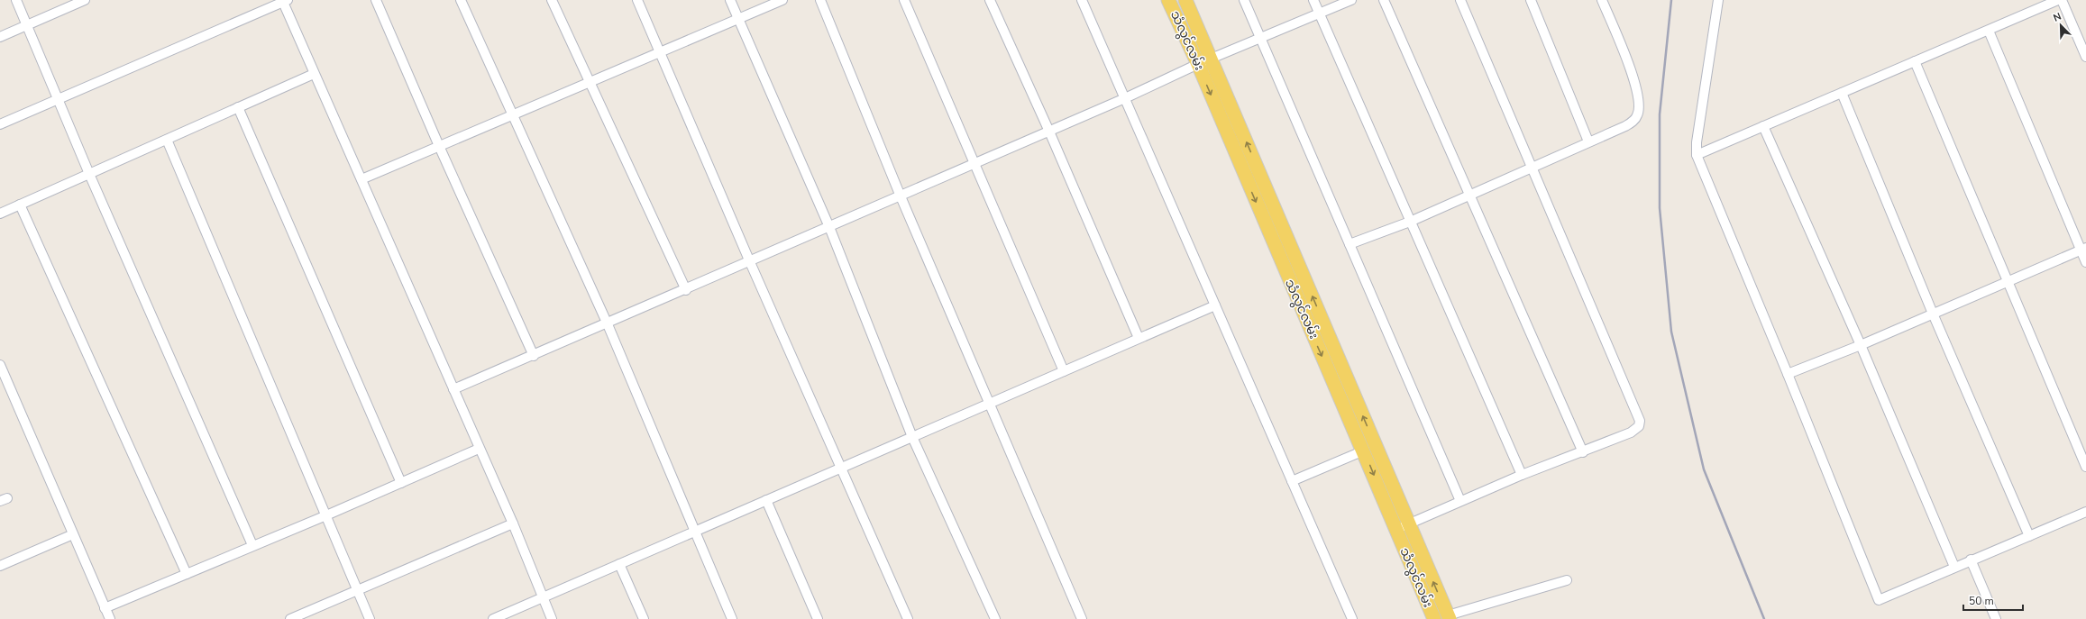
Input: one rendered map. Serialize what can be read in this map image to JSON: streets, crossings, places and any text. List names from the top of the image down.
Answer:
{
  "streets": {
    "main road": ["သံလွင်လမ်း"]
  },
  "scale_bar": "50 m",
  "north": "top left"
}
